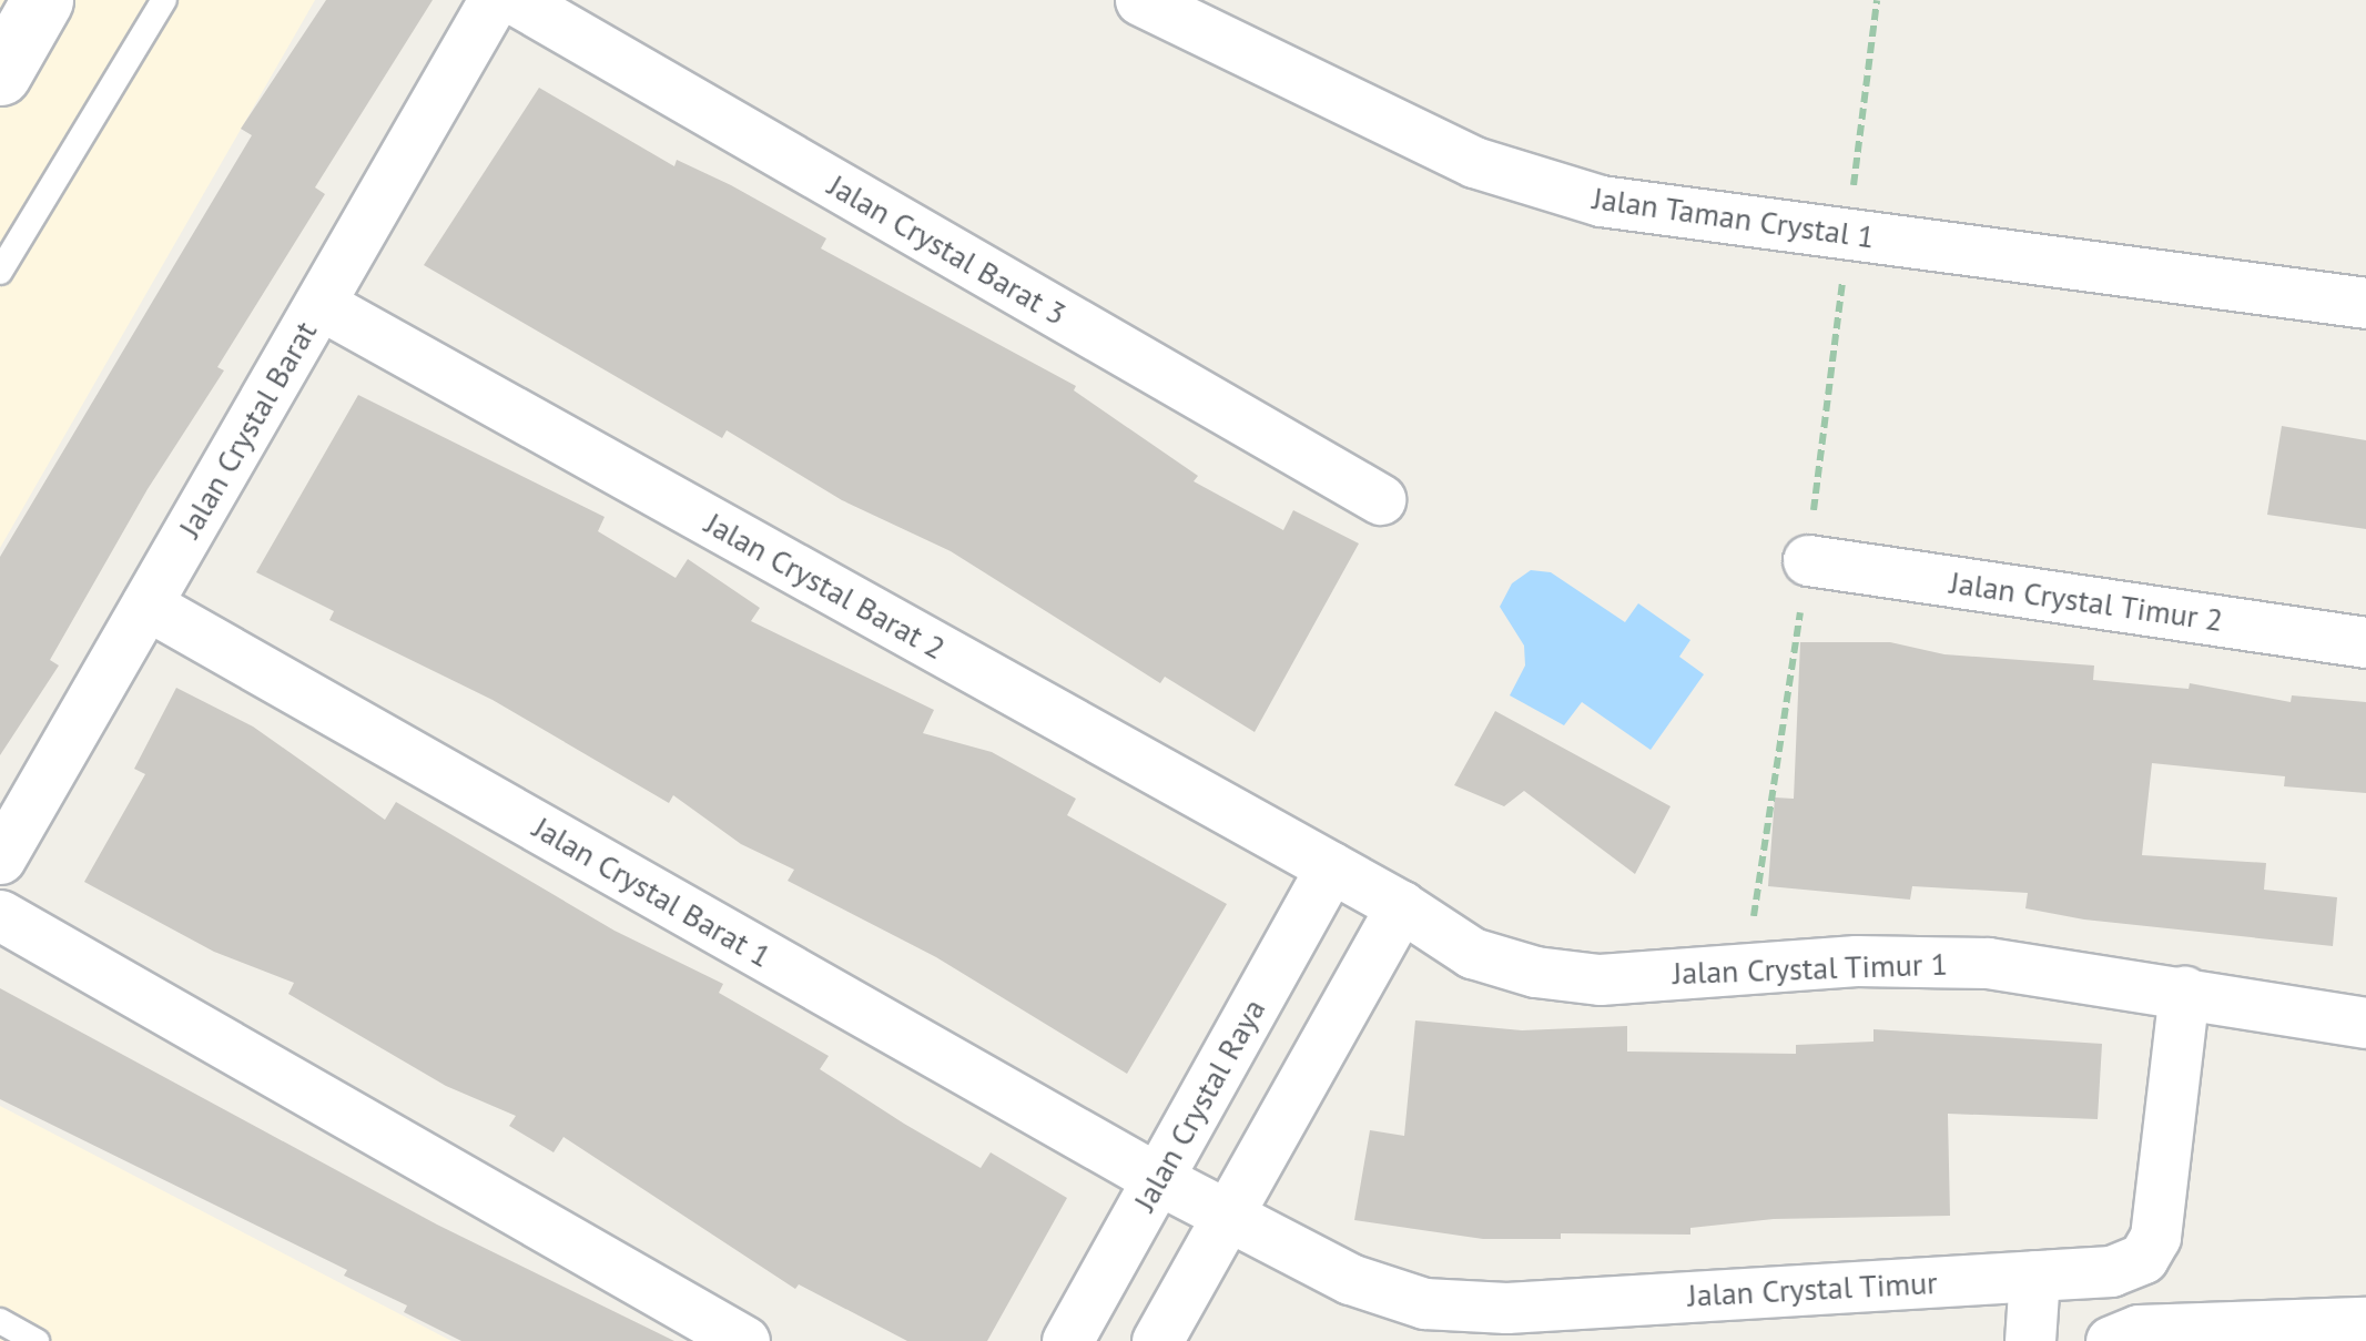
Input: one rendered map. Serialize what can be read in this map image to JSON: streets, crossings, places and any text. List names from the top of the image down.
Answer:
{
  "streets": {
    "street": [
      "Jalan Taman Crystal 1",
      "Jalan Crystal Barat 3",
      "Jalan Crystal Barat",
      "Jalan Crystal Barat 2",
      "Jalan Crystal Timur 2",
      "Jalan Crystal Barat 1",
      "Jalan Crystal Timur 1",
      "Jalan Crystal Raya",
      "Jalan Crystal Timur"
    ]
  },
  "crossings": [
    ["Jalan Crystal Barat", "Jalan Crystal Barat 2"],
    ["Jalan Crystal Barat", "Jalan Crystal Barat 1"],
    ["Jalan Crystal Barat 2", "Jalan Crystal Timur 1"],
    ["Jalan Crystal Barat 2", "Jalan Crystal Raya"],
    ["Jalan Crystal Barat 1", "Jalan Crystal Raya"],
    ["Jalan Crystal Barat 1", "Jalan Crystal Timur"],
    ["Jalan Crystal Timur 1", "Jalan Crystal Timur"]
  ]
}
